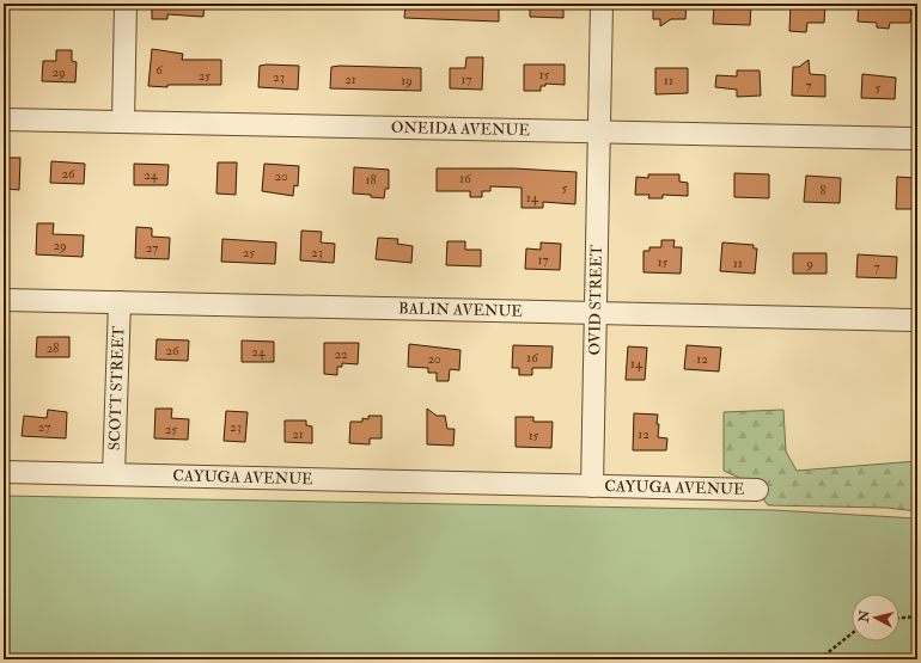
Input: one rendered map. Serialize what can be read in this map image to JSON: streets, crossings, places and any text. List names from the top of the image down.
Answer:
{
  "streets": {
    "street": [
      "ONEIDA AVENUE",
      "OVID STREET",
      "BALIN AVENUE",
      "SCOTT STREET",
      "CAYUGA AVENUE"
    ]
  },
  "crossings": [
    ["ONEIDA AVENUE", "OVID STREET"],
    ["OVID STREET", "BALIN AVENUE"],
    ["OVID STREET", "CAYUGA AVENUE"],
    ["BALIN AVENUE", "SCOTT STREET"],
    ["SCOTT STREET", "CAYUGA AVENUE"]
  ],
  "house_numbers": [
    "6",
    "29",
    "15",
    "25",
    "23",
    "21",
    "17",
    "19",
    "11",
    "7",
    "5",
    "26",
    "24",
    "20",
    "16",
    "18",
    "5",
    "8",
    "14",
    "29",
    "27",
    "25",
    "23",
    "17",
    "15",
    "11",
    "9",
    "7",
    "28",
    "26",
    "24",
    "22",
    "16",
    "20",
    "12",
    "14",
    "27",
    "23",
    "25",
    "21",
    "12",
    "15"
  ],
  "north": "left"
}
